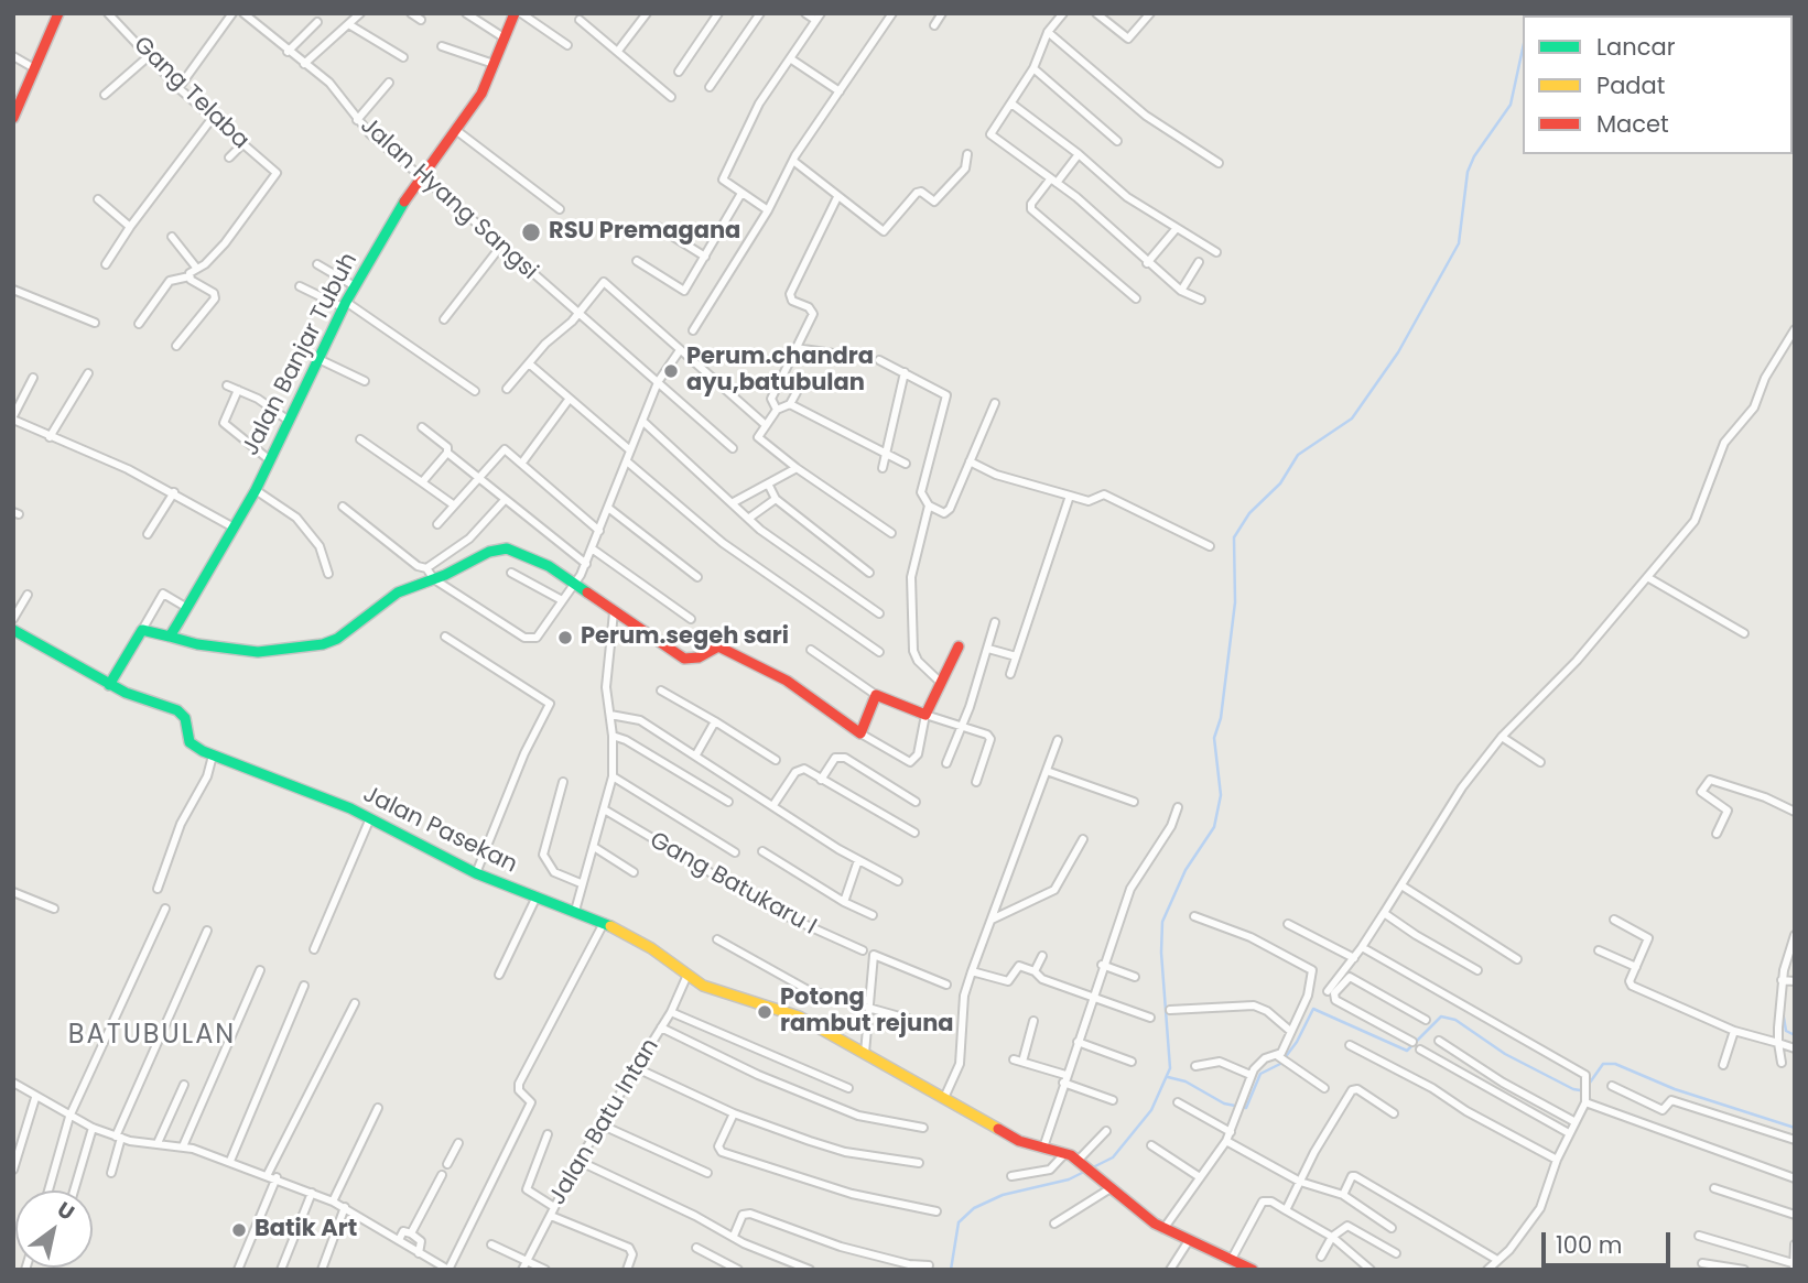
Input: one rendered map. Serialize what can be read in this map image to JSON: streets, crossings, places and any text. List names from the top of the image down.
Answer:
{
  "streets": {
    "main road": ["Jalan Banjar Tubuh", "Jalan Pasekan"],
    "street": [
      "Gang Telaba",
      "Jalan Hyang Sangsi",
      "Gang Batukaru I",
      "Jalan Batu Intan"
    ]
  },
  "crossings": [
    ["Jalan Hyang Sangsi", "Jalan Banjar Tubuh"],
    ["Jalan Pasekan", "Jalan Batu Intan"]
  ],
  "districts": ["BATUBULAN"],
  "places": [
    "RSU Premagana",
    "Perum.chandra ayu,batubulan",
    "Perum.segeh sari",
    "Potong rambut rejuna",
    "Batik Art"
  ],
  "legend": ["Lancar", "Padat", "Macet"],
  "scale_bar": "100 m",
  "north": "top right"
}
